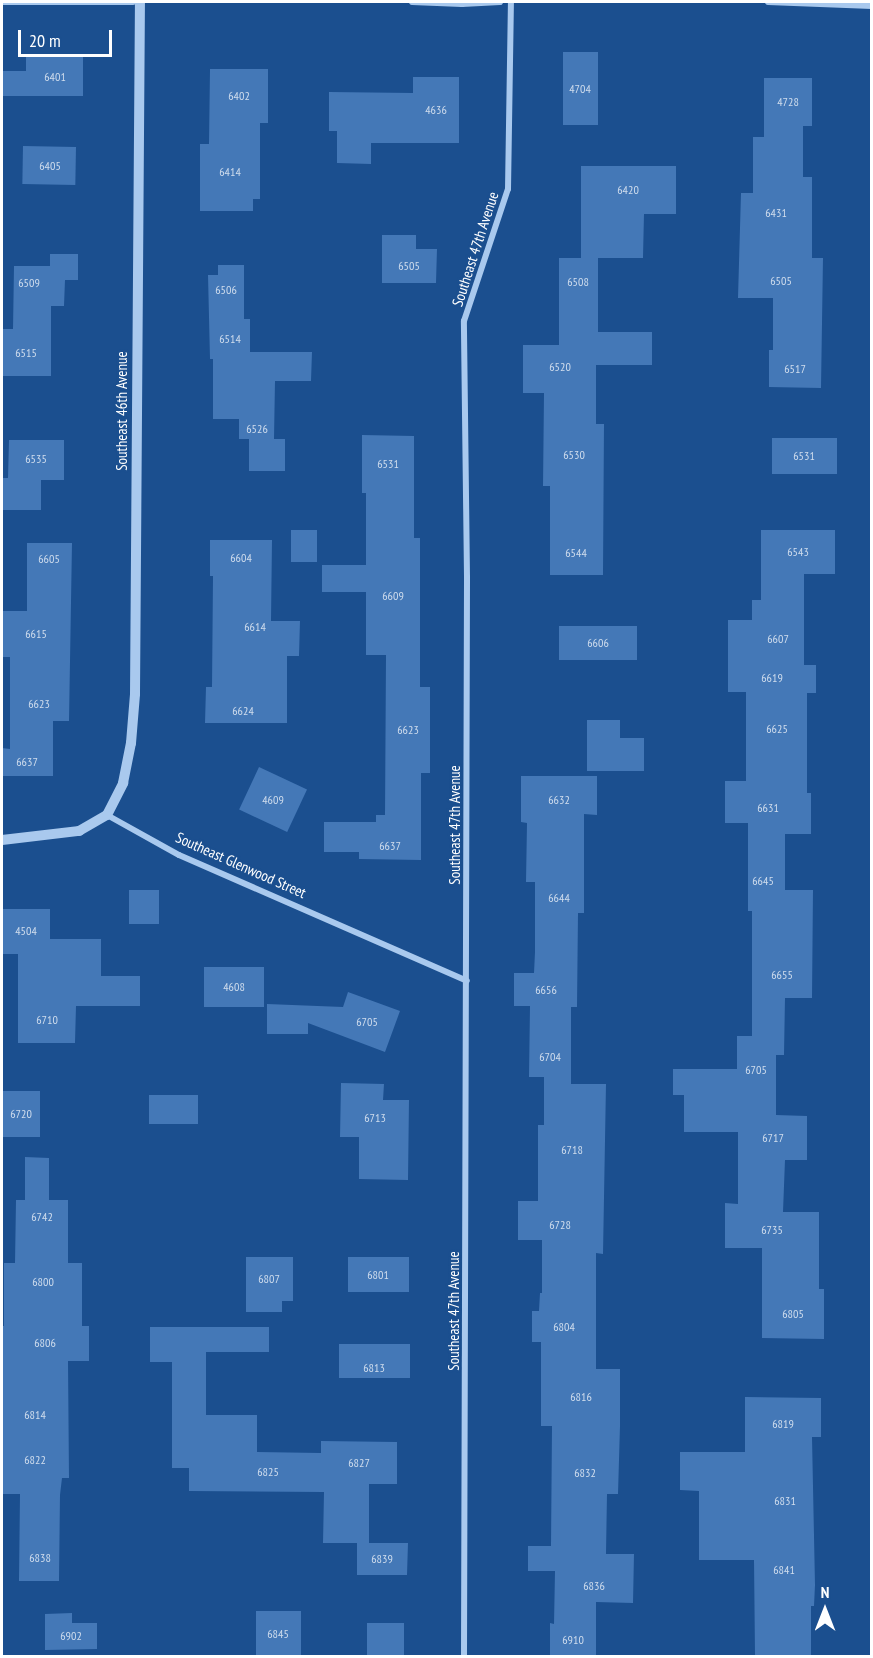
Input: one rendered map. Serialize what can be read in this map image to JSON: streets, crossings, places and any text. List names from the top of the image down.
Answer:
{
  "streets": {
    "street": ["Southeast 47th Avenue", "Southeast 46th Avenue", "Southeast Glenwood Street"]
  },
  "crossings": [
    ["Southeast 47th Avenue", "Southeast Glenwood Street"],
    ["Southeast 46th Avenue", "Southeast Glenwood Street"]
  ],
  "house_numbers": [
    "6401",
    "4704",
    "6402",
    "4728",
    "4636",
    "6405",
    "6414",
    "6420",
    "6431",
    "6505",
    "6505",
    "6508",
    "6509",
    "6506",
    "6514",
    "6515",
    "6520",
    "6517",
    "6526",
    "6530",
    "6531",
    "6535",
    "6531",
    "6543",
    "6544",
    "6604",
    "6605",
    "6609",
    "6614",
    "6615",
    "6607",
    "6606",
    "6619",
    "6623",
    "6624",
    "6625",
    "6623",
    "6637",
    "4609",
    "6632",
    "6631",
    "6637",
    "6645",
    "6644",
    "4504",
    "6655",
    "4608",
    "6656",
    "6710",
    "6705",
    "6704",
    "6705",
    "6720",
    "6713",
    "6717",
    "6718",
    "6742",
    "6728",
    "6735",
    "6801",
    "6807",
    "6800",
    "6805",
    "6804",
    "6806",
    "6813",
    "6816",
    "6814",
    "6819",
    "6822",
    "6827",
    "6825",
    "6832",
    "6831",
    "6838",
    "6839",
    "6841",
    "6836",
    "6845",
    "6902",
    "6910"
  ],
  "scale_bar": "20 m",
  "north": "top"
}
